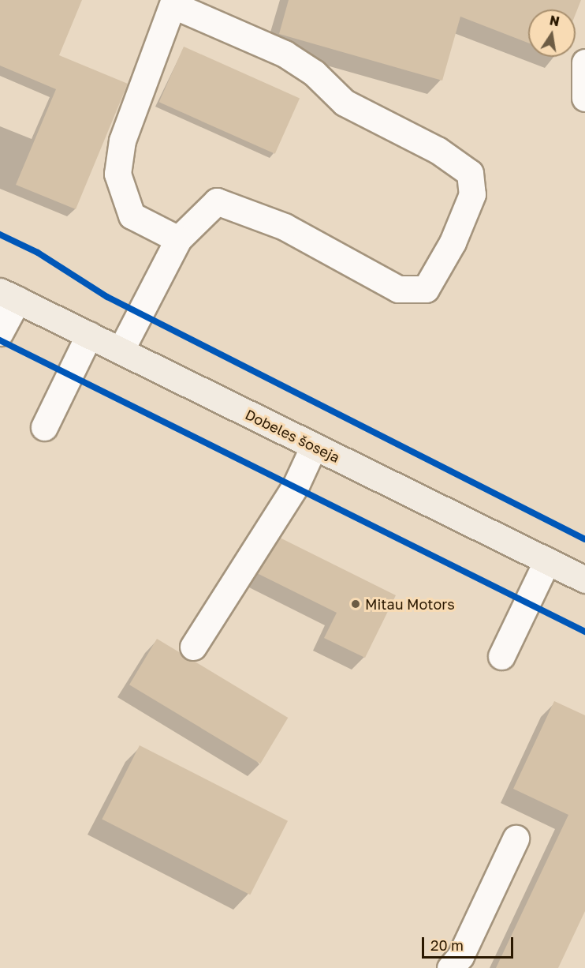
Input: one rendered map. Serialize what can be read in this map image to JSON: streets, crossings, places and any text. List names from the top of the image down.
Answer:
{
  "streets": {
    "main road": ["Dobeles šoseja"]
  },
  "places": ["Mitau Motors"],
  "scale_bar": "20 m",
  "north": "top"
}
